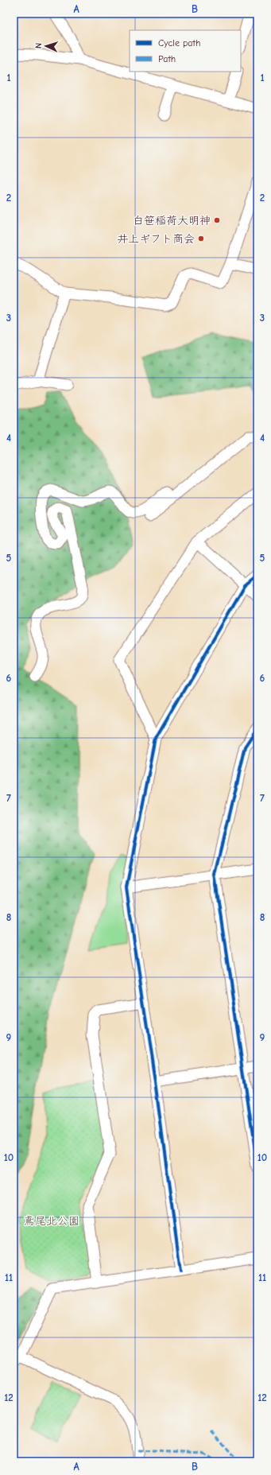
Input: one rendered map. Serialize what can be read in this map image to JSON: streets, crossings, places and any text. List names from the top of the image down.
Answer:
{
  "parks": ["鳶尾北公園"],
  "places": ["白笹稲荷大明神", "井上ギフト商会"],
  "legend": ["Cycle path", "Path"],
  "north": "left",
  "grid": {
    "columns": ["A", "B"],
    "rows": [
      "1",
      "2",
      "3",
      "4",
      "5",
      "6",
      "7",
      "8",
      "9",
      "10",
      "11",
      "12"
    ]
  }
}
